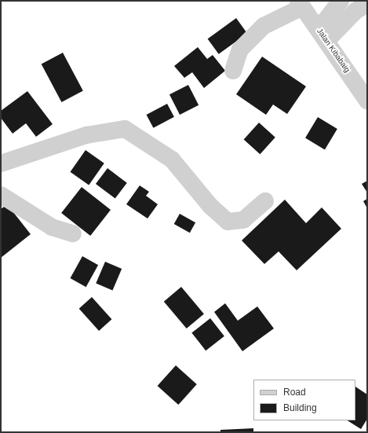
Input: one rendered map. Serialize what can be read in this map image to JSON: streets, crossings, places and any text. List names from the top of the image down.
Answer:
{
  "streets": {
    "street": ["Jalan Kibabaig"]
  },
  "legend": ["Road", "Building"]
}
